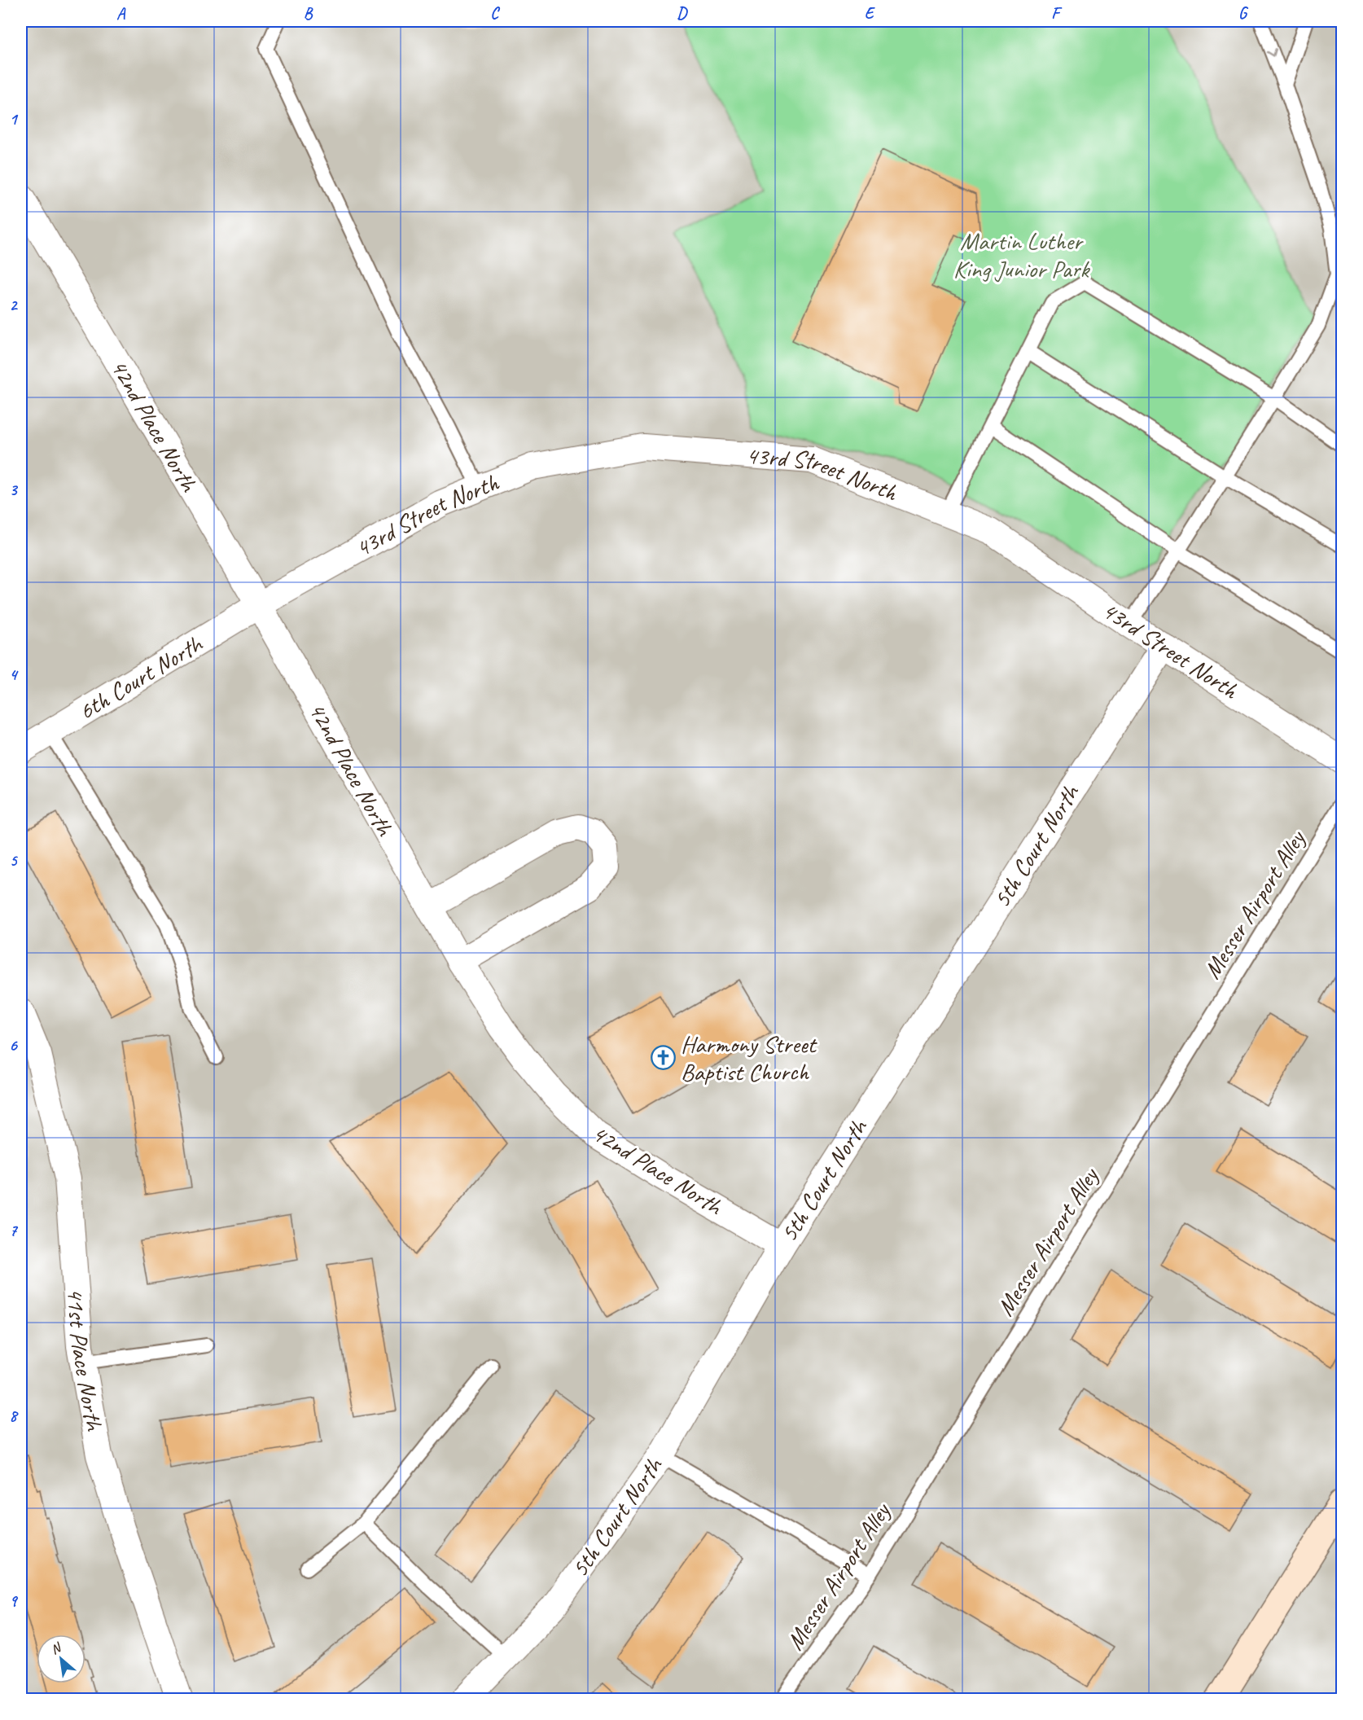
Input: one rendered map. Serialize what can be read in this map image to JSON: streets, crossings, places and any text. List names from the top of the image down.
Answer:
{
  "streets": {
    "street": [
      "42nd Place North",
      "43rd Street North",
      "6th Court North",
      "5th Court North",
      "41st Place North"
    ],
    "lane": ["Messer Airport Alley"]
  },
  "crossings": [
    ["42nd Place North", "43rd Street North"],
    ["42nd Place North", "6th Court North"],
    ["42nd Place North", "5th Court North"],
    ["43rd Street North", "6th Court North"],
    ["43rd Street North", "5th Court North"]
  ],
  "parks": ["Martin Luther King Junior Park"],
  "places": {
    "church": ["Harmony Street Baptist Church"]
  },
  "north": "top left",
  "grid": {
    "columns": [
      "A",
      "B",
      "C",
      "D",
      "E",
      "F",
      "G"
    ],
    "rows": [
      "1",
      "2",
      "3",
      "4",
      "5",
      "6",
      "7",
      "8",
      "9"
    ]
  }
}
